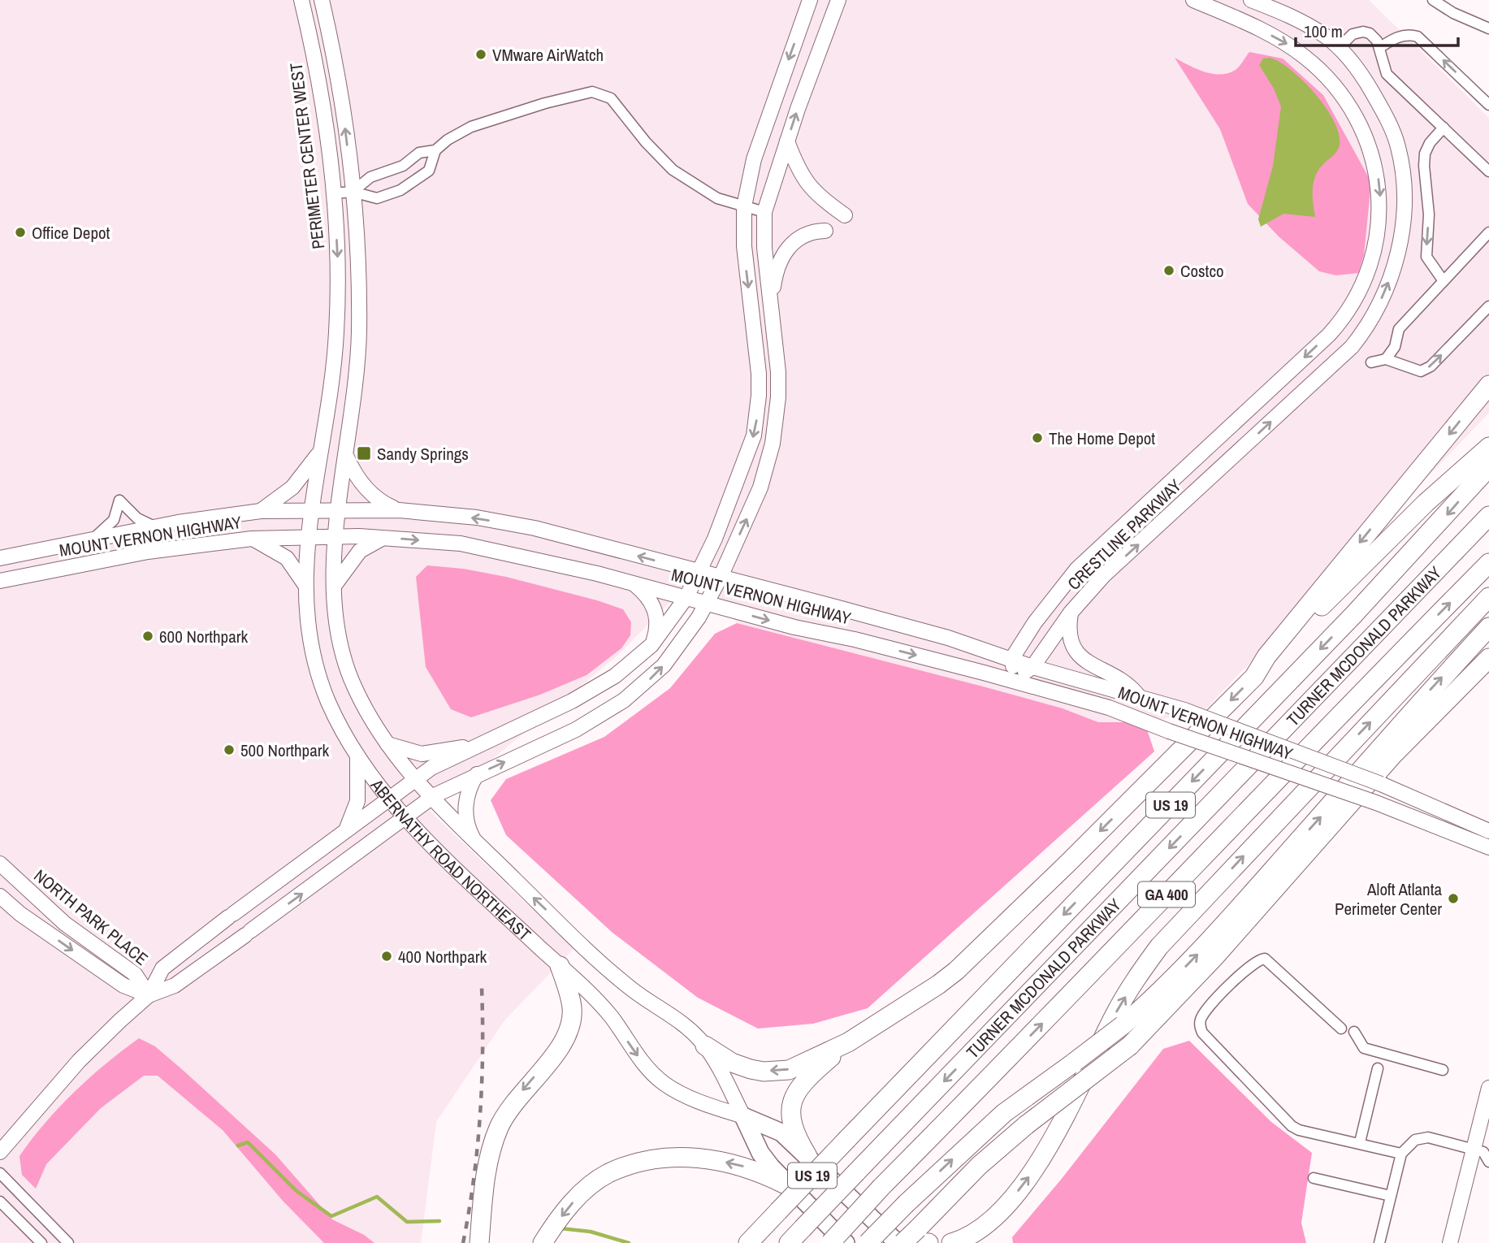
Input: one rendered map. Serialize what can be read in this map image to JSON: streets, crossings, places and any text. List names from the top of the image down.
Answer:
{
  "streets": {
    "highway": ["TURNER MCDONALD PARKWAY", "US 19", "GA 400"],
    "main road": [
      "PERIMETER CENTER WEST",
      "CRESTLINE PARKWAY",
      "MOUNT VERNON HIGHWAY",
      "ABERNATHY ROAD NORTHEAST",
      "NORTH PARK PLACE"
    ]
  },
  "crossings": [
    ["PERIMETER CENTER WEST", "MOUNT VERNON HIGHWAY"],
    ["PERIMETER CENTER WEST", "ABERNATHY ROAD NORTHEAST"],
    ["CRESTLINE PARKWAY", "MOUNT VERNON HIGHWAY"],
    ["MOUNT VERNON HIGHWAY", "ABERNATHY ROAD NORTHEAST"]
  ],
  "places": {
    "other": [
      "VMware AirWatch",
      "Office Depot",
      "Costco",
      "The Home Depot",
      "600 Northpark",
      "500 Northpark",
      "Aloft Atlanta Perimeter Center",
      "400 Northpark"
    ],
    "transit": ["Sandy Springs"]
  },
  "scale_bar": "100 m"
}
